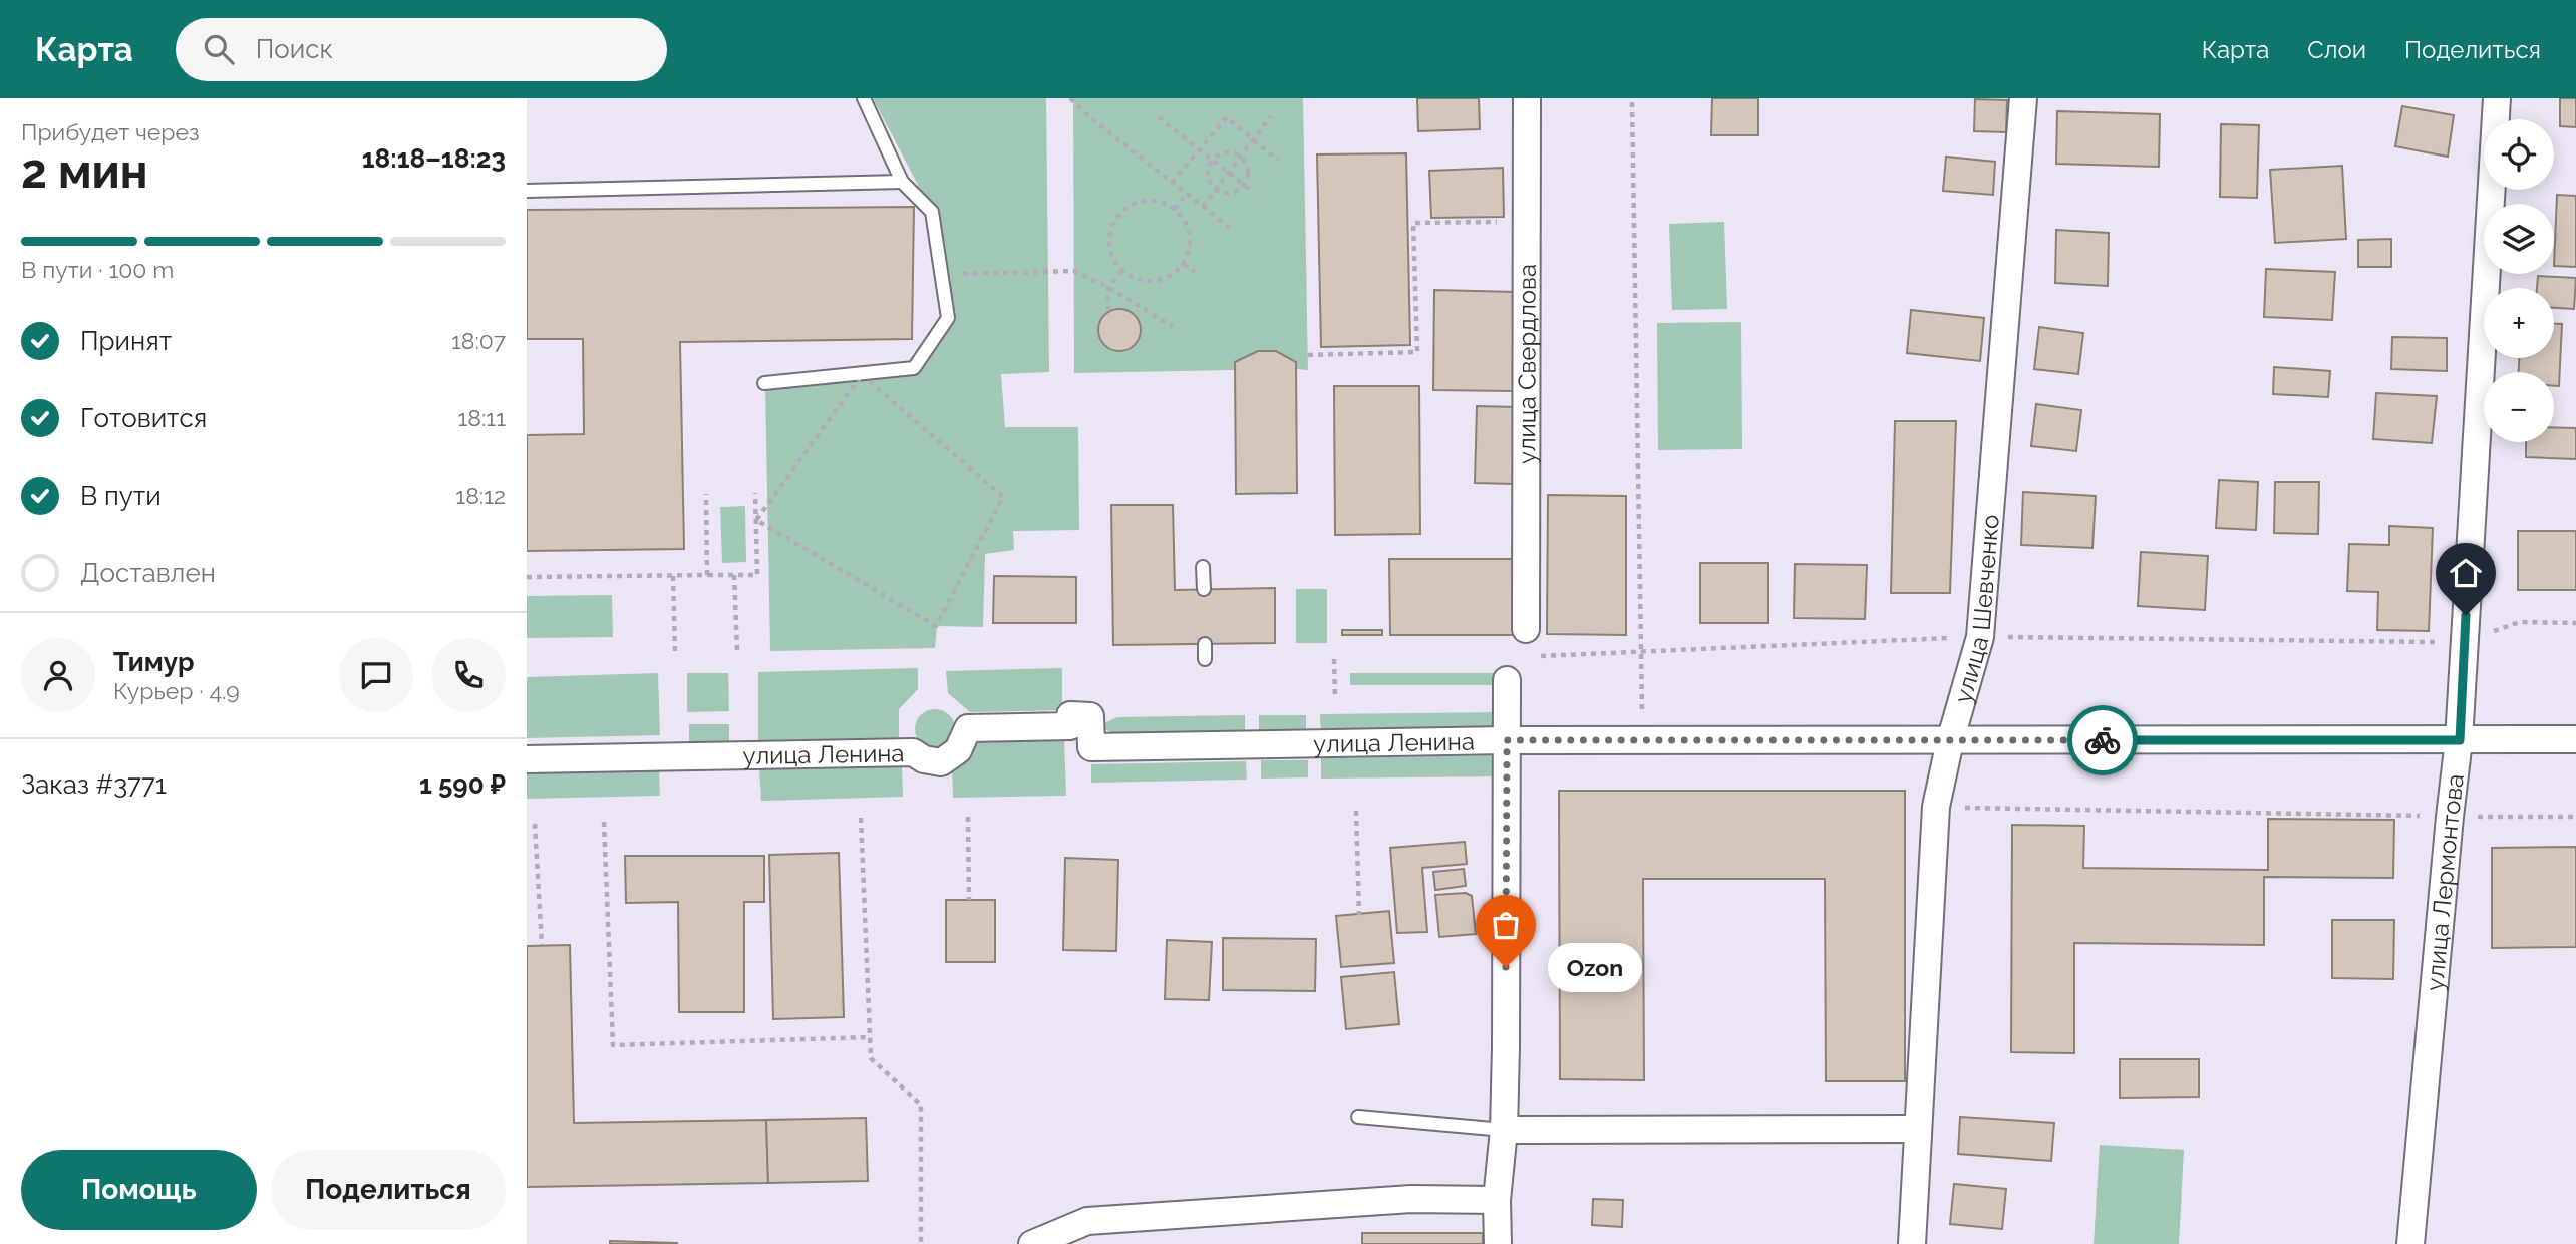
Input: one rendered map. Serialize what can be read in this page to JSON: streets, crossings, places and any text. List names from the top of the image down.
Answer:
{
  "streets": {
    "street": [
      "улица Свердлова",
      "улица Шевченко",
      "улица Ленина",
      "улица Лермонтова"
    ]
  },
  "crossings": [
    ["улица Шевченко", "улица Ленина"],
    ["улица Ленина", "улица Лермонтова"]
  ],
  "places": ["Ozon"],
  "page": {
    "header": "Карта",
    "search": "Поиск",
    "nav": ["Карта", "Слои", "Поделиться"],
    "heading": ["2 мин", "Прибудет через", "18:18–18:23"],
    "panel": [
      "Тимур",
      "Курьер · 4.9",
      "Заказ #3771",
      "1 590 ₽"
    ],
    "map_buttons": ["+", "−"],
    "bar": "В пути · 100 m",
    "list": [
      ["Принят", "18:07"],
      ["Готовится", "18:11"],
      ["В пути", "18:12"],
      "Доставлен"
    ],
    "bubble": "Ozon",
    "buttons": ["Помощь", "Поделиться"]
  }
}
